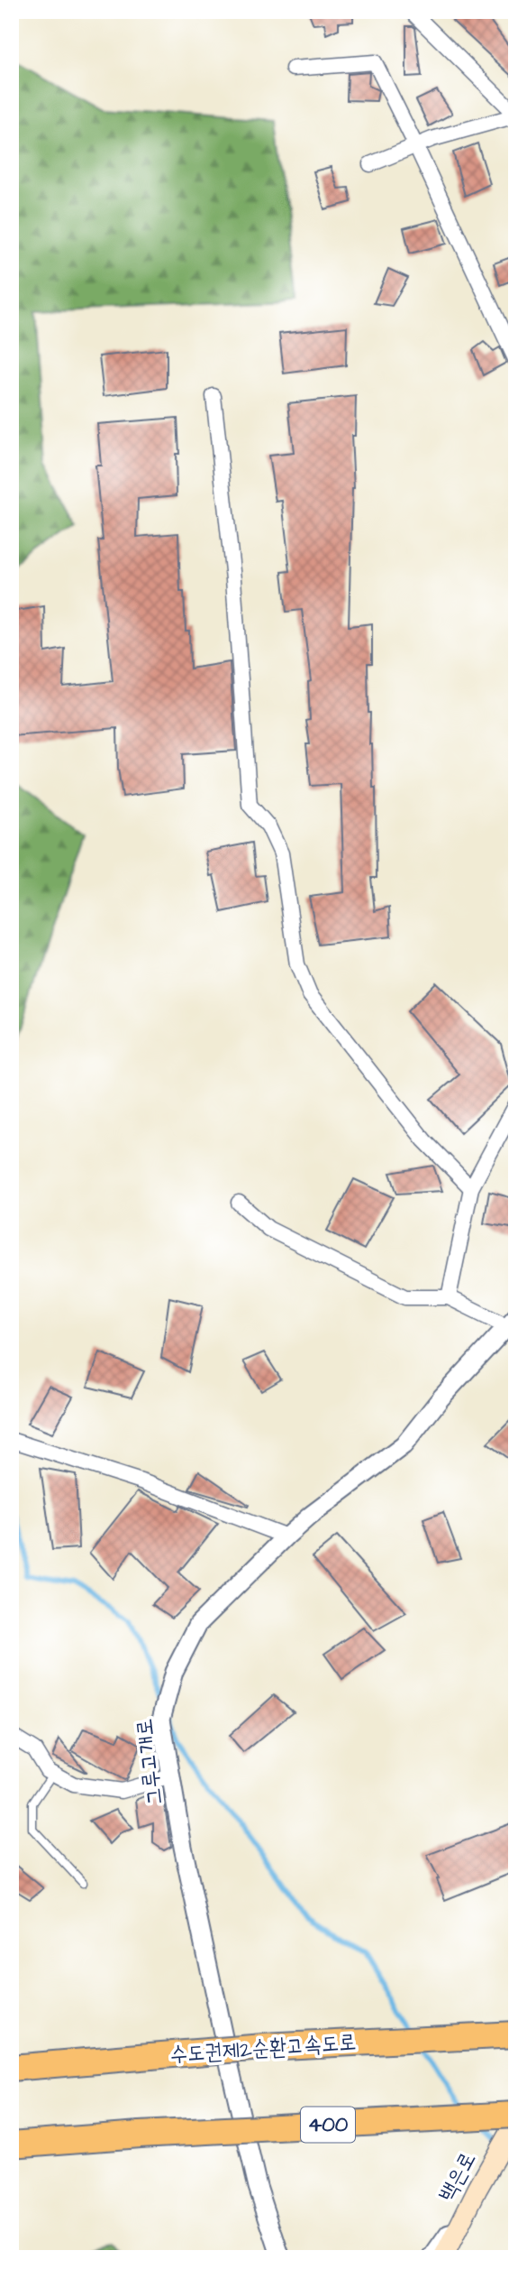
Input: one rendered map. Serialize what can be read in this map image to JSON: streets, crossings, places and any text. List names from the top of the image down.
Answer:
{
  "streets": {
    "highway": ["수도권제2순환고속도로", "400"],
    "main road": ["백은로"],
    "street": ["그루고개로"]
  },
  "crossings": [
    ["400", "백은로"]
  ]
}
